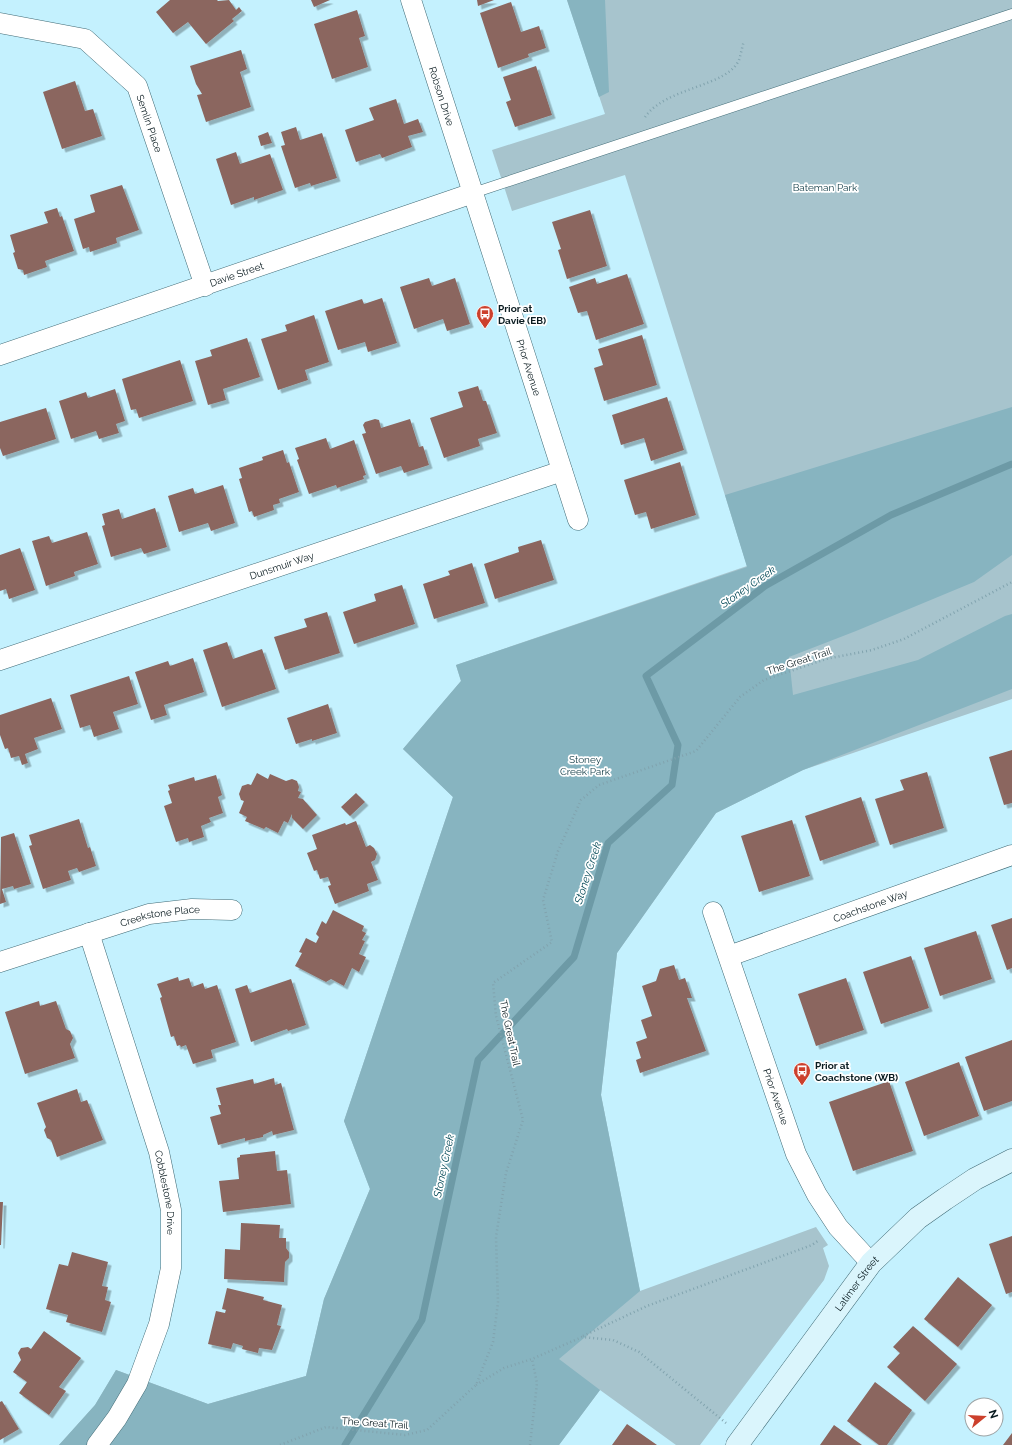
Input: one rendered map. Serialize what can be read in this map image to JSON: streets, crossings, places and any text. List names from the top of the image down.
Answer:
{
  "streets": {
    "street": [
      "Robson Drive",
      "Semlin Place",
      "Davie Street",
      "Prior Avenue",
      "Dunsmuir Way",
      "Coachstone Way",
      "Creekstone Place",
      "Cobblestone Drive",
      "Latimer Street"
    ],
    "path": ["The Great Trail"]
  },
  "crossings": [
    ["Robson Drive", "Davie Street"],
    ["Robson Drive", "Prior Avenue"],
    ["Semlin Place", "Davie Street"],
    ["Davie Street", "Prior Avenue"],
    ["Prior Avenue", "Dunsmuir Way"],
    ["Prior Avenue", "Coachstone Way"],
    ["Prior Avenue", "Latimer Street"],
    ["Creekstone Place", "Cobblestone Drive"]
  ],
  "water": ["Stoney Creek"],
  "parks": ["Bateman Park", "Stoney Creek Park"],
  "places": {
    "bus stop": ["Prior at Davie (EB)", "Prior at Coachstone (WB)"]
  },
  "north": "right"
}
